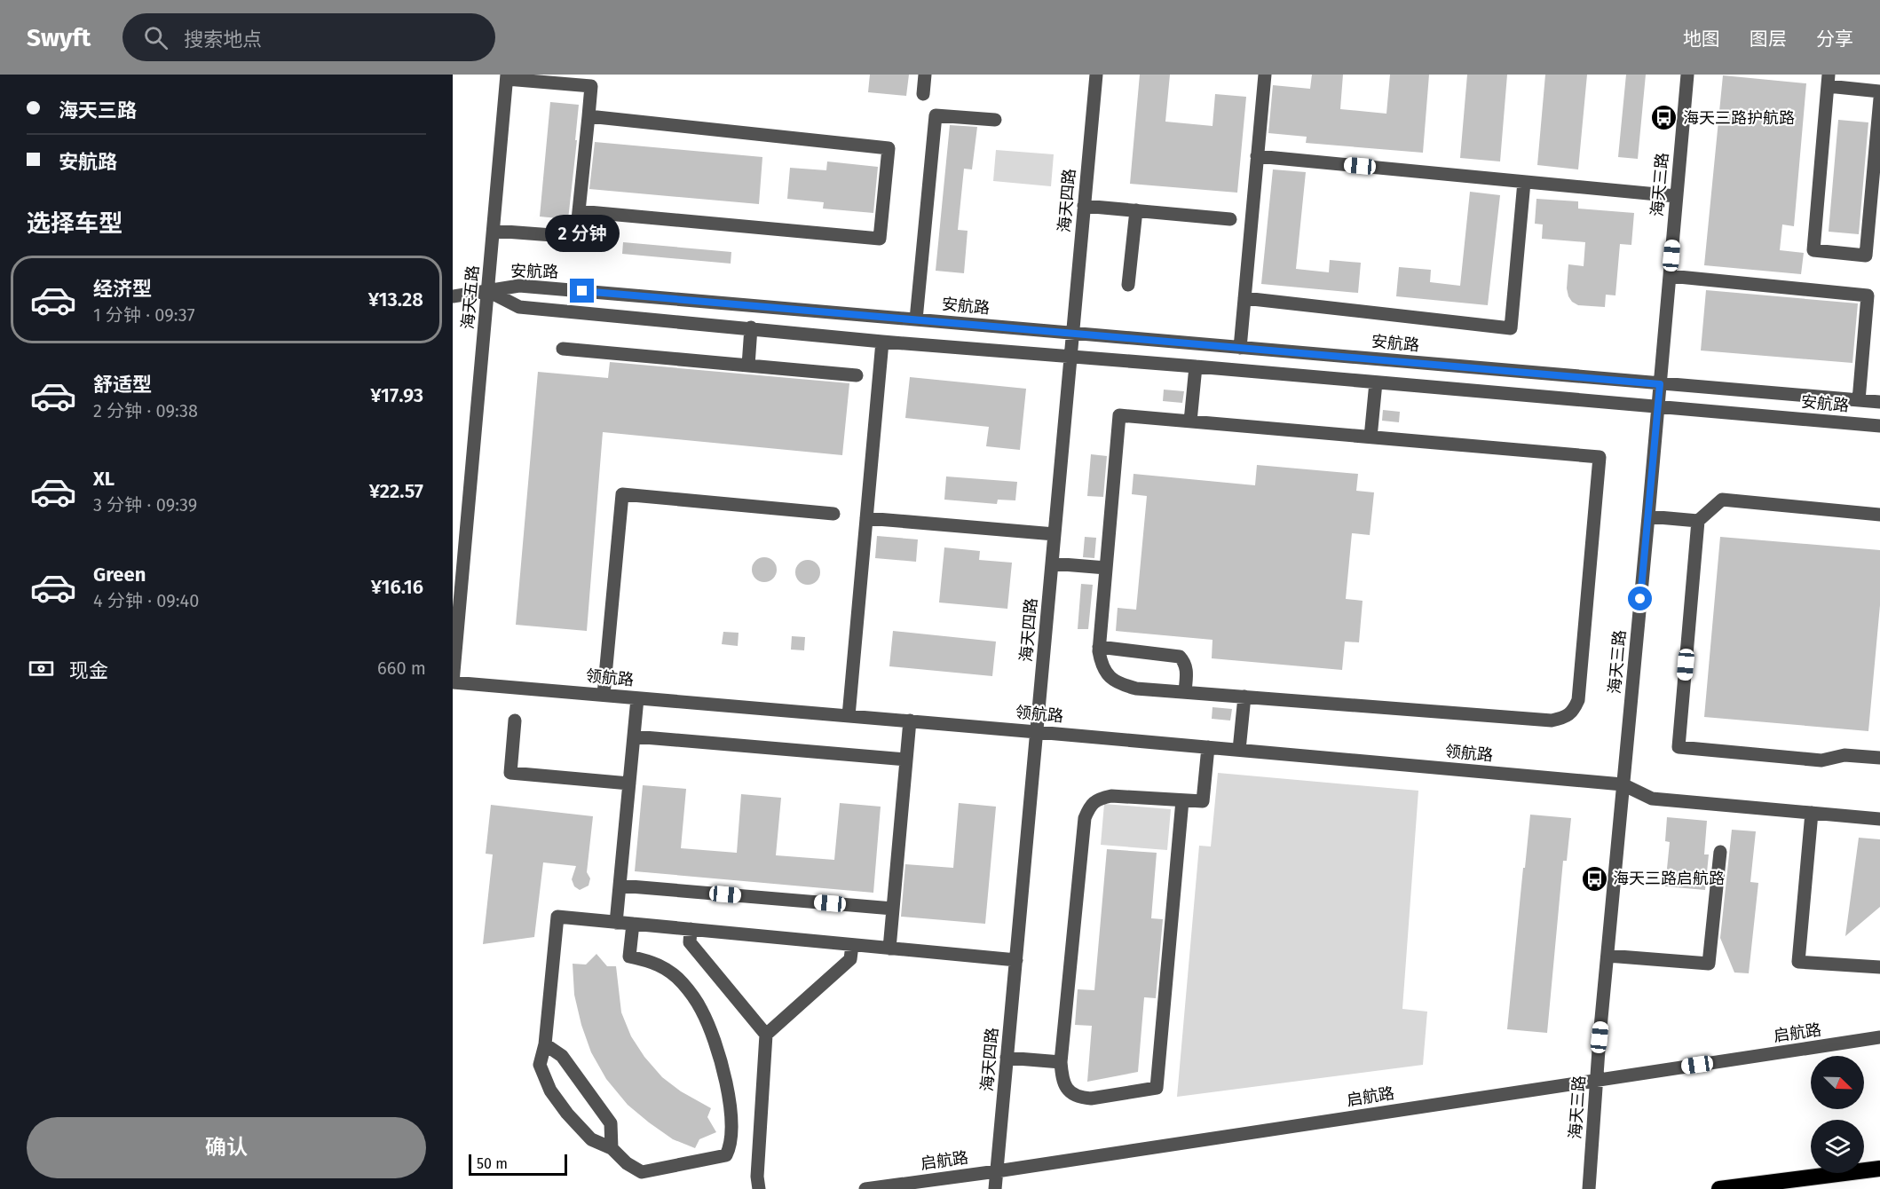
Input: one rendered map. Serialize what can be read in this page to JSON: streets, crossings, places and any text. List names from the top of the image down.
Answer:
{
  "streets": {
    "street": [
      "海天三路",
      "海天四路",
      "安航路",
      "海天五路",
      "领航路",
      "启航路"
    ]
  },
  "crossings": [
    ["海天三路", "安航路"],
    ["海天三路", "领航路"],
    ["海天三路", "启航路"],
    ["海天四路", "安航路"],
    ["海天四路", "领航路"],
    ["海天四路", "启航路"],
    ["安航路", "海天五路"],
    ["海天五路", "领航路"]
  ],
  "places": {
    "bus stop": ["海天三路护航路", "海天三路启航路"]
  },
  "scale_bar": "50 m",
  "north": "bottom right",
  "page": {
    "header": "Swyft",
    "search": "搜索地点",
    "nav": ["地图", "图层", "分享"],
    "banner": ["海天三路", "安航路"],
    "heading": "选择车型",
    "bubble": "2 分钟",
    "list": [
      {
        "name": "经济型",
        "note": "1 分钟 · 09:37",
        "value": "¥13.28"
      },
      {
        "name": "舒适型",
        "note": "2 分钟 · 09:38",
        "value": "¥17.93"
      },
      {
        "name": "XL",
        "note": "3 分钟 · 09:39",
        "value": "¥22.57"
      },
      {
        "name": "Green",
        "note": "4 分钟 · 09:40",
        "value": "¥16.16"
      }
    ],
    "pay": ["现金", "660 m"],
    "buttons": "确认",
    "scale": "50 m"
  }
}
